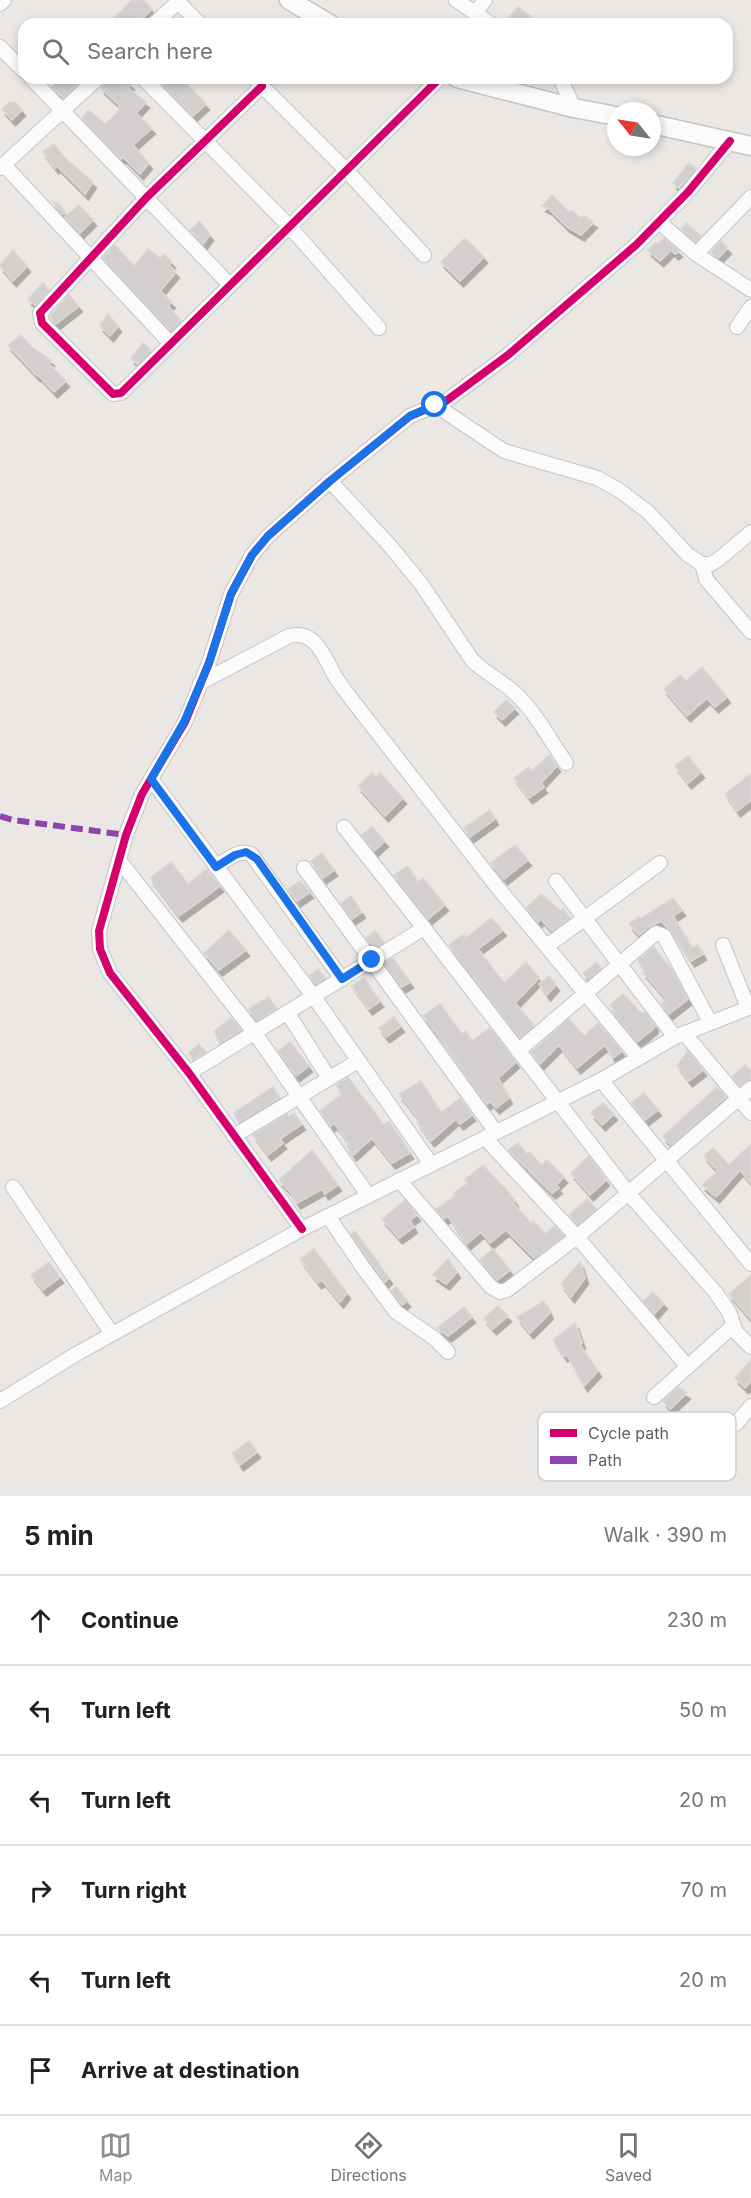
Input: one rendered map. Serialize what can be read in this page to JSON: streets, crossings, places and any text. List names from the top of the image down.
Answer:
{
  "legend": ["Cycle path", "Path"],
  "north": "top left",
  "page": {
    "search": "Search here",
    "heading": ["5 min", "Walk · 390 m"],
    "list": [
      ["Continue", "230 m"],
      ["Turn left", "50 m"],
      ["Turn left", "20 m"],
      ["Turn right", "70 m"],
      ["Turn left", "20 m"],
      "Arrive at destination"
    ],
    "nav": ["Map", "Directions", "Saved"]
  }
}
